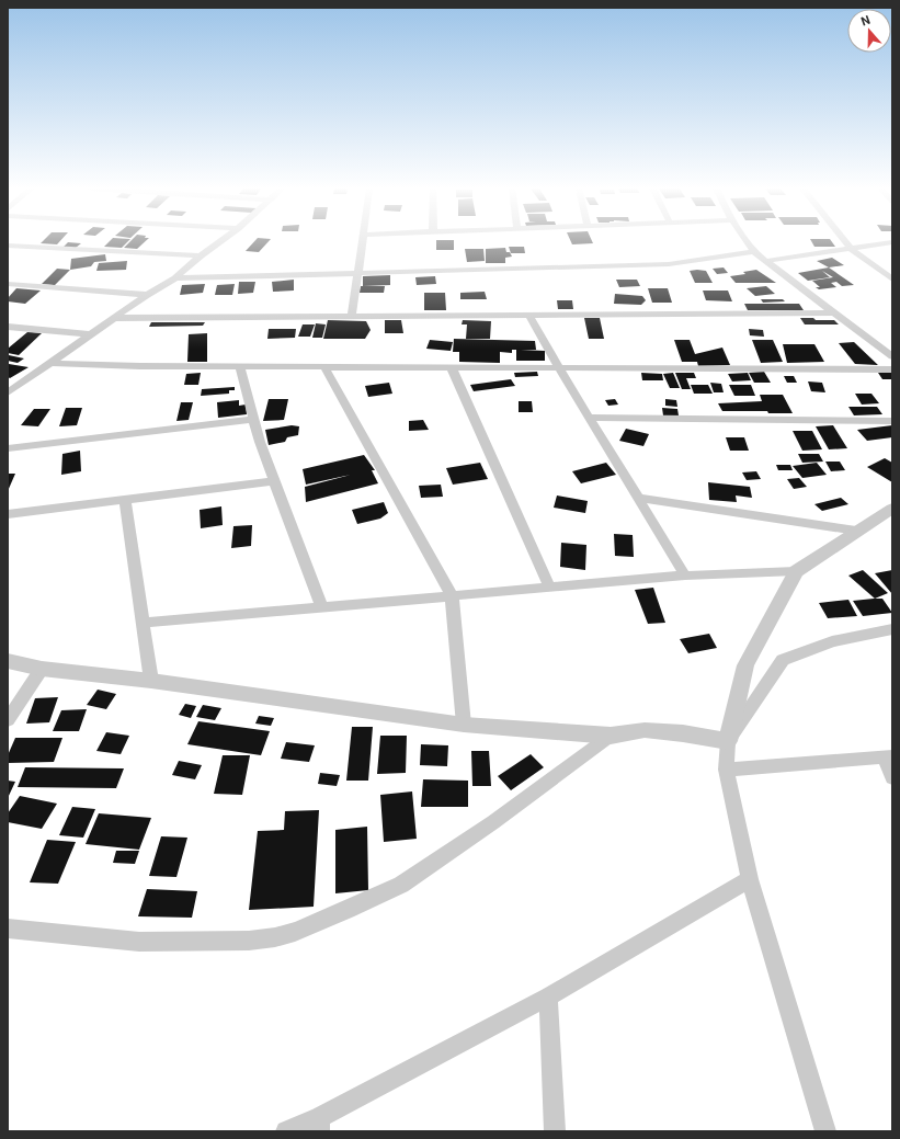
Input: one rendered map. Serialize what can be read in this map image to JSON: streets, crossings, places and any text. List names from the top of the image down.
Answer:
{
  "north": "top"
}
